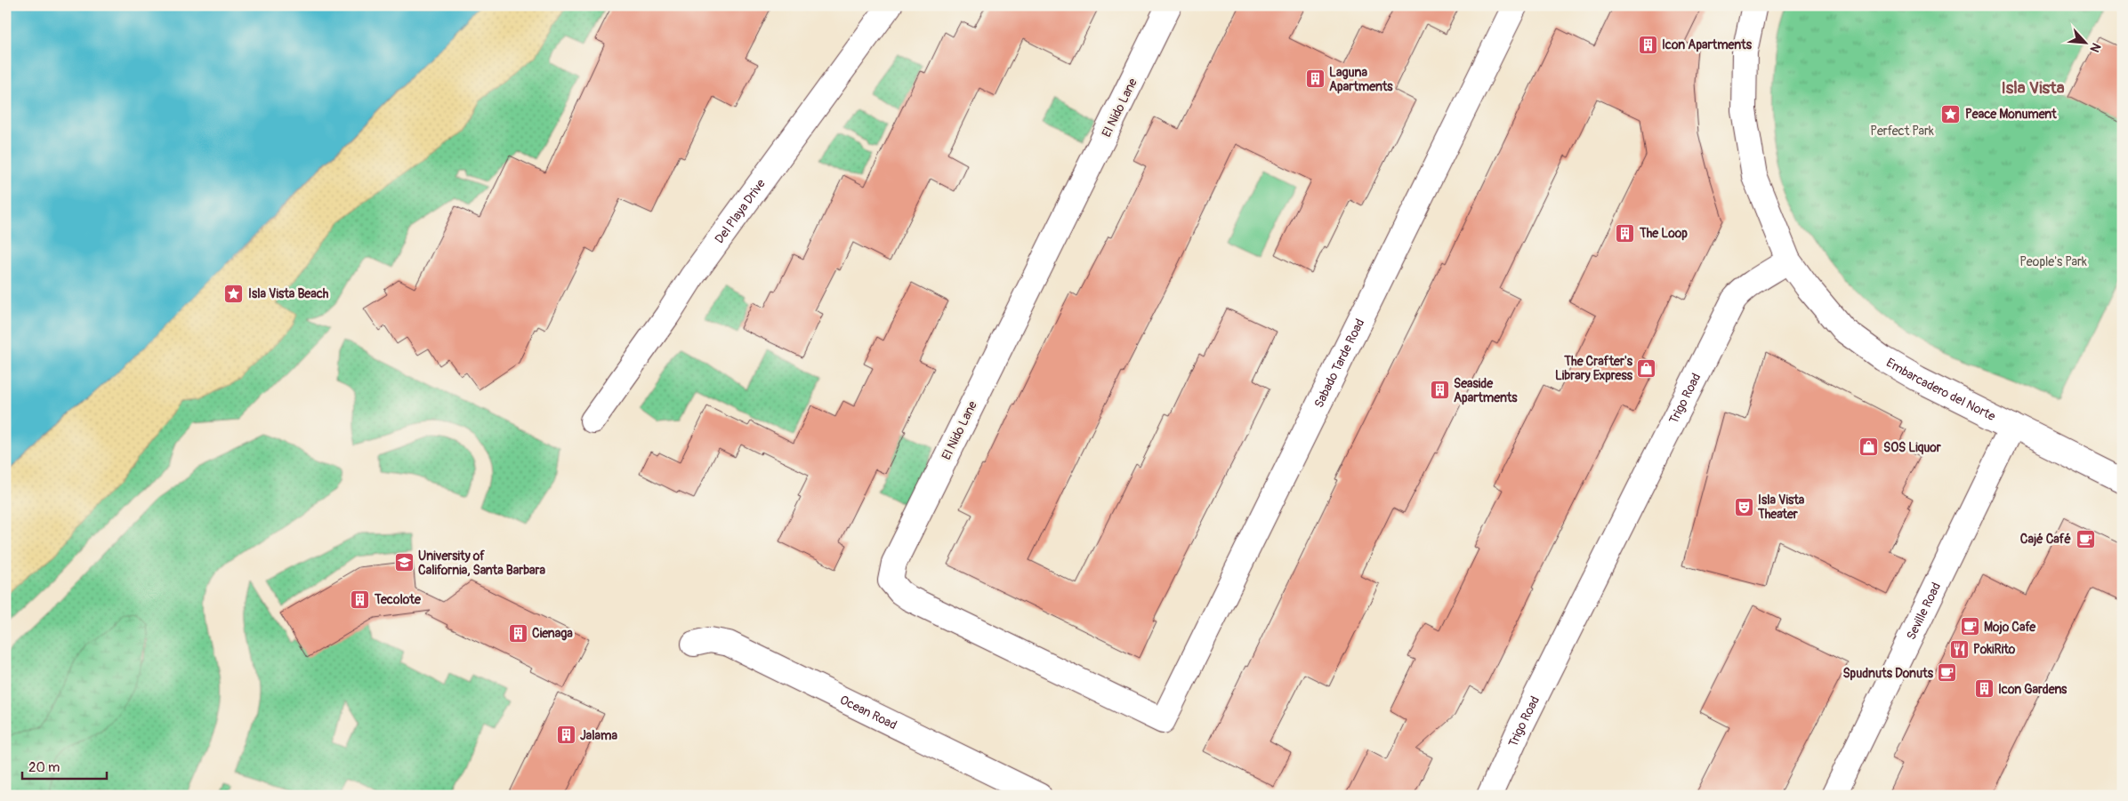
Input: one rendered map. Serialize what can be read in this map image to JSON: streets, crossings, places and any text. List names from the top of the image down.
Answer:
{
  "streets": {
    "street": [
      "El Nido Lane",
      "Del Playa Drive",
      "Sabado Tarde Road",
      "Embarcadero del Norte",
      "Trigo Road",
      "Seville Road",
      "Ocean Road"
    ]
  },
  "crossings": [
    ["El Nido Lane", "Sabado Tarde Road"],
    ["Embarcadero del Norte", "Trigo Road"],
    ["Embarcadero del Norte", "Seville Road"]
  ],
  "districts": ["Isla Vista"],
  "parks": ["Perfect Park", "People's Park"],
  "places": {
    "building": [
      "Icon Apartments",
      "Laguna Apartments",
      "The Loop",
      "Seaside Apartments",
      "Tecolote",
      "Cienaga",
      "Icon Gardens",
      "Jalama"
    ],
    "place": ["Peace Monument", "Isla Vista Beach"],
    "shop": ["The Crafter's Library Express", "SOS Liquor"],
    "theatre": ["Isla Vista Theater"],
    "cafe": ["Cajé Café", "Mojo Cafe", "Spudnuts Donuts"],
    "school or university": ["University of California, Santa Barbara"],
    "restaurant": ["PokiRito"]
  },
  "scale_bar": "20 m",
  "north": "bottom right"
}
